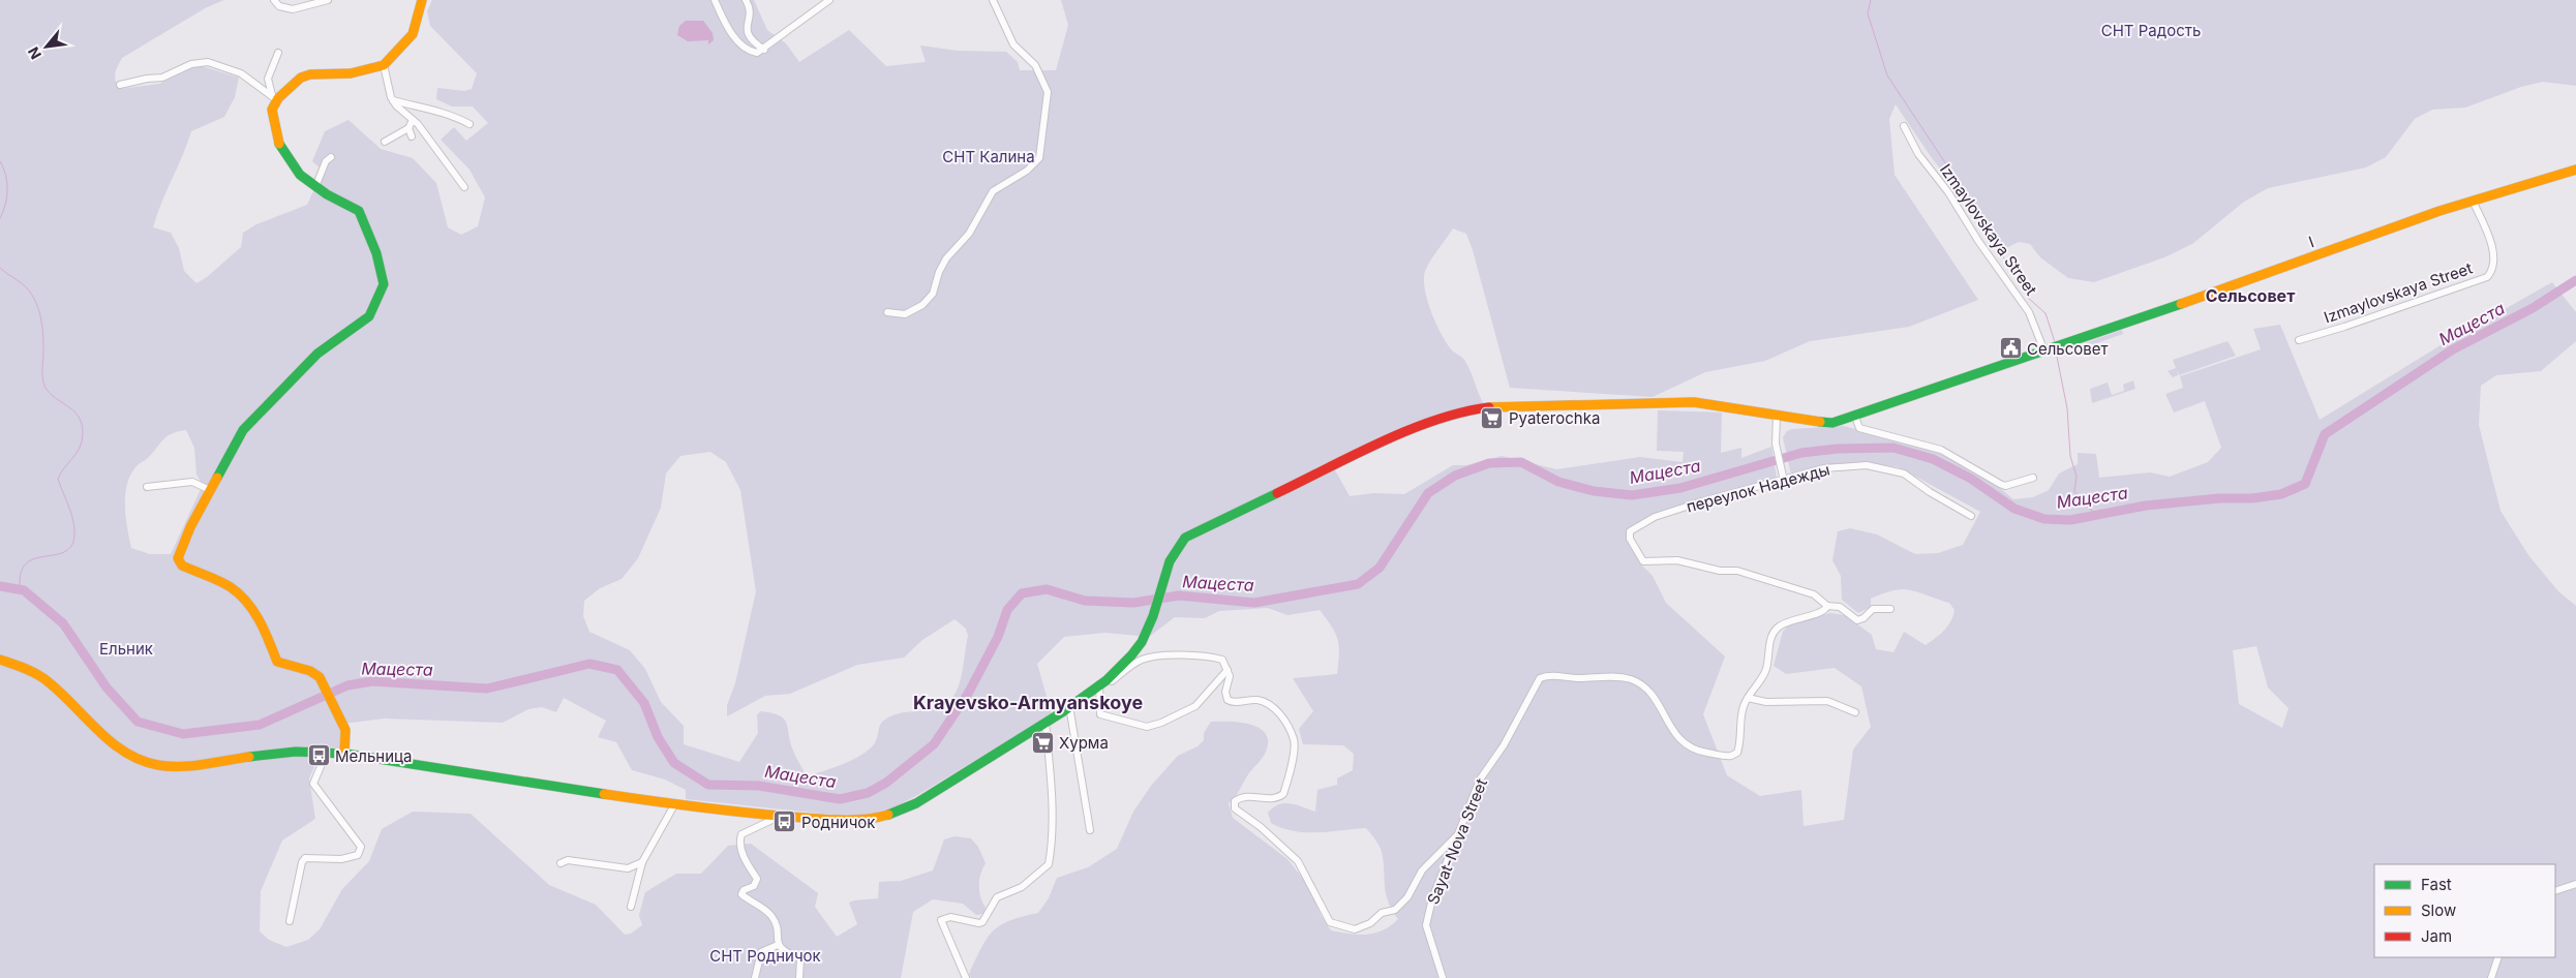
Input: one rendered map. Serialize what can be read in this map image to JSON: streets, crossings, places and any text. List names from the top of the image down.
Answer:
{
  "streets": {
    "street": [
      "Izmaylovskaya Street",
      "I",
      "переулок Надежды",
      "Sayat-Nova Street"
    ]
  },
  "crossings": [
    ["Izmaylovskaya Street", "I"],
    ["переулок Надежды", "Sayat-Nova Street"]
  ],
  "districts": ["Сельсовет", "Krayevsko-Armyanskoye"],
  "water": ["Мацеста"],
  "parks": [
    "СНТ Радость",
    "СНТ Калина",
    "Ельник",
    "СНТ Родничок"
  ],
  "places": {
    "public building": ["Сельсовет"],
    "supermarket": ["Pyaterochka", "Хурма"],
    "bus stop": ["Мельница", "Родничок"]
  },
  "legend": ["Fast", "Slow", "Jam"],
  "north": "bottom left"
}
